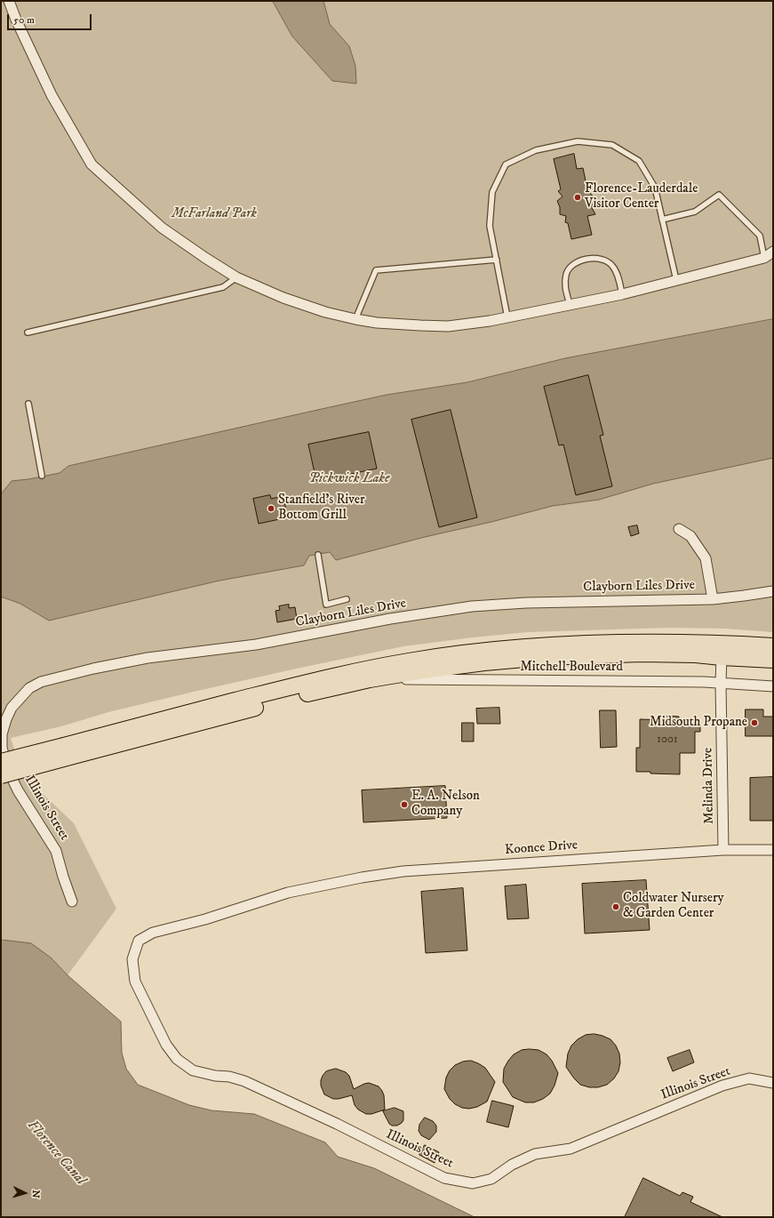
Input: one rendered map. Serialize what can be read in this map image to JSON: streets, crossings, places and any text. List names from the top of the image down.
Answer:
{
  "streets": {
    "street": [
      "Clayborn Liles Drive",
      "Mitchell Boulevard",
      "Melinda Drive",
      "Illinois Street",
      "Koonce Drive"
    ]
  },
  "crossings": [
    ["Clayborn Liles Drive", "Illinois Street"],
    ["Mitchell Boulevard", "Melinda Drive"],
    ["Melinda Drive", "Koonce Drive"],
    ["Illinois Street", "Koonce Drive"]
  ],
  "water": ["Pickwick Lake", "Florence Canal"],
  "parks": ["McFarland Park"],
  "places": [
    "Florence-Lauderdale Visitor Center",
    "Stanfield's River Bottom Grill",
    "Midsouth Propane",
    "E. A. Nelson Company",
    "Coldwater Nursery & Garden Center"
  ],
  "house_numbers": ["1001"],
  "scale_bar": "50 m",
  "north": "right"
}
